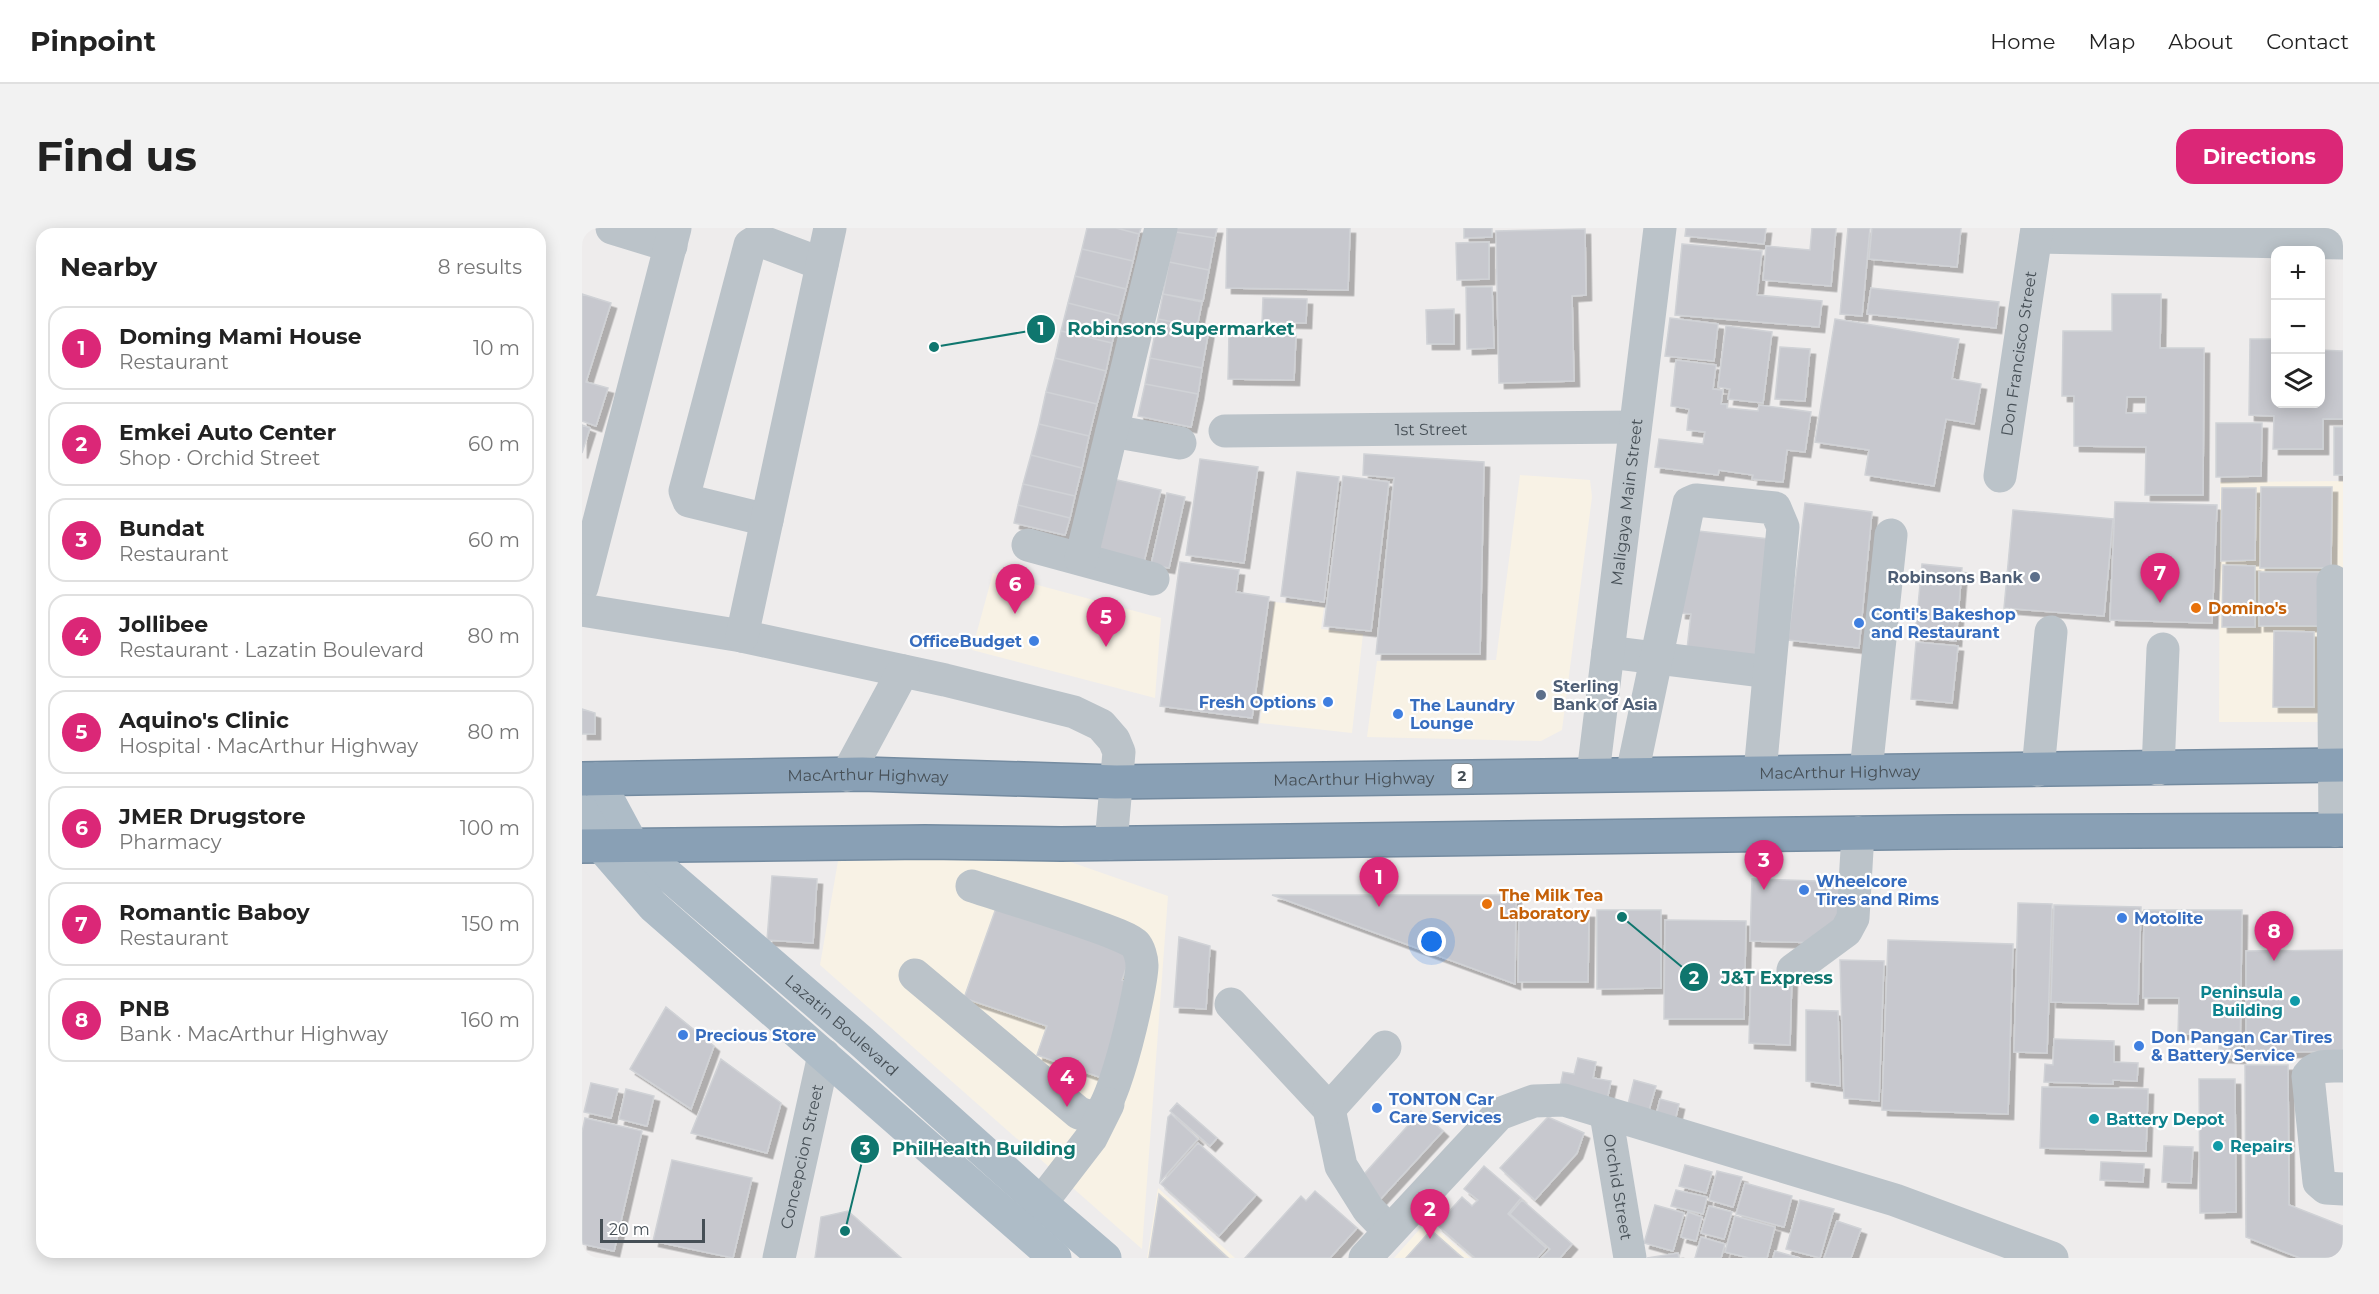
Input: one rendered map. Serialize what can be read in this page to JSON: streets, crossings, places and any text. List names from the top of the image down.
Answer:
{
  "streets": {
    "highway": ["MacArthur Highway", "2"],
    "main road": ["Lazatin Boulevard"],
    "street": [
      "Don Francisco Street",
      "1st Street",
      "Maligaya Main Street",
      "Concepcion Street",
      "Orchid Street"
    ]
  },
  "crossings": [
    ["1st Street", "Maligaya Main Street"],
    ["Maligaya Main Street", "MacArthur Highway"],
    ["MacArthur Highway", "Lazatin Boulevard"],
    ["Lazatin Boulevard", "Concepcion Street"]
  ],
  "places": [
    "Robinsons Supermarket",
    "Robinsons Bank",
    "Domino's",
    "Conti's Bakeshop and Restaurant",
    "OfficeBudget",
    "Sterling Bank of Asia",
    "Fresh Options",
    "The Laundry Lounge",
    "Wheelcore Tires and Rims",
    "The Milk Tea Laboratory",
    "J&T Express",
    "Motolite",
    "Peninsula Building",
    "Precious Store",
    "Don Pangan Car Tires & Battery Service",
    "TONTON Car Care Services",
    "Battery Depot",
    "Repairs",
    "PhilHealth Building"
  ],
  "scale_bar": "20 m",
  "page": {
    "header": "Pinpoint",
    "nav": [
      "Home",
      "Map",
      "About",
      "Contact"
    ],
    "buttons": "Directions",
    "title": "Find us",
    "heading": ["Nearby", "8 results"],
    "map_buttons": ["+", "−"],
    "list": [
      {
        "mark": "1",
        "name": "Doming Mami House",
        "note": "Restaurant",
        "value": "10 m"
      },
      {
        "mark": "2",
        "name": "Emkei Auto Center",
        "note": "Shop · Orchid Street",
        "value": "60 m"
      },
      {
        "mark": "3",
        "name": "Bundat",
        "note": "Restaurant",
        "value": "60 m"
      },
      {
        "mark": "4",
        "name": "Jollibee",
        "note": "Restaurant · Lazatin Boulevard",
        "value": "80 m"
      },
      {
        "mark": "5",
        "name": "Aquino's Clinic",
        "note": "Hospital · MacArthur Highway",
        "value": "80 m"
      },
      {
        "mark": "6",
        "name": "JMER Drugstore",
        "note": "Pharmacy",
        "value": "100 m"
      },
      {
        "mark": "7",
        "name": "Romantic Baboy",
        "note": "Restaurant",
        "value": "150 m"
      },
      {
        "mark": "8",
        "name": "PNB",
        "note": "Bank · MacArthur Highway",
        "value": "160 m"
      }
    ],
    "pins": [
      "7",
      "6",
      "5",
      "3",
      "1",
      "8",
      "4",
      "2"
    ],
    "scale": "20 m"
  }
}
